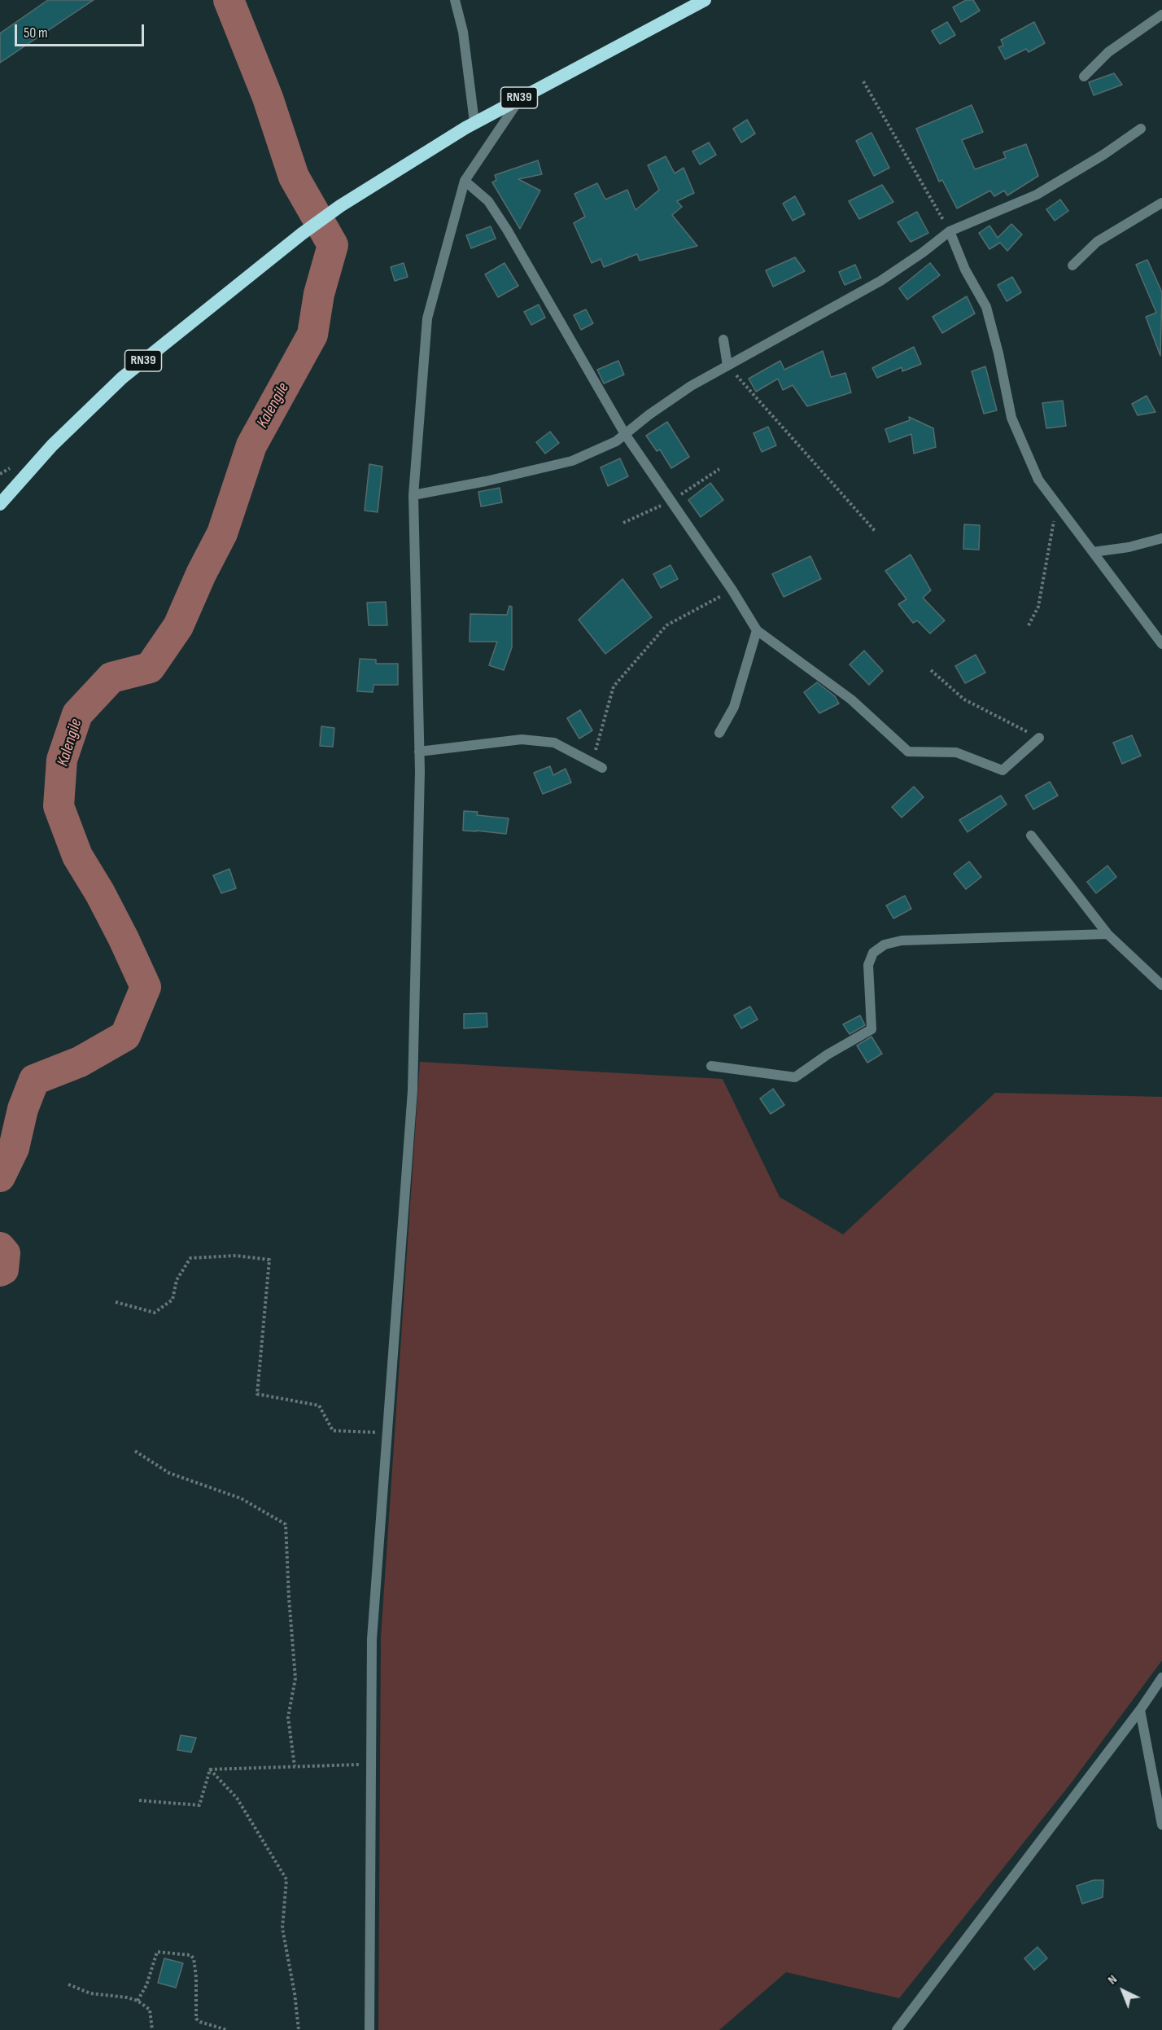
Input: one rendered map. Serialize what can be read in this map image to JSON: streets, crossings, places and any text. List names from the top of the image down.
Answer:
{
  "streets": {
    "highway": ["RN39"]
  },
  "water": ["Kalengile"],
  "scale_bar": "50 m",
  "north": "top left"
}
